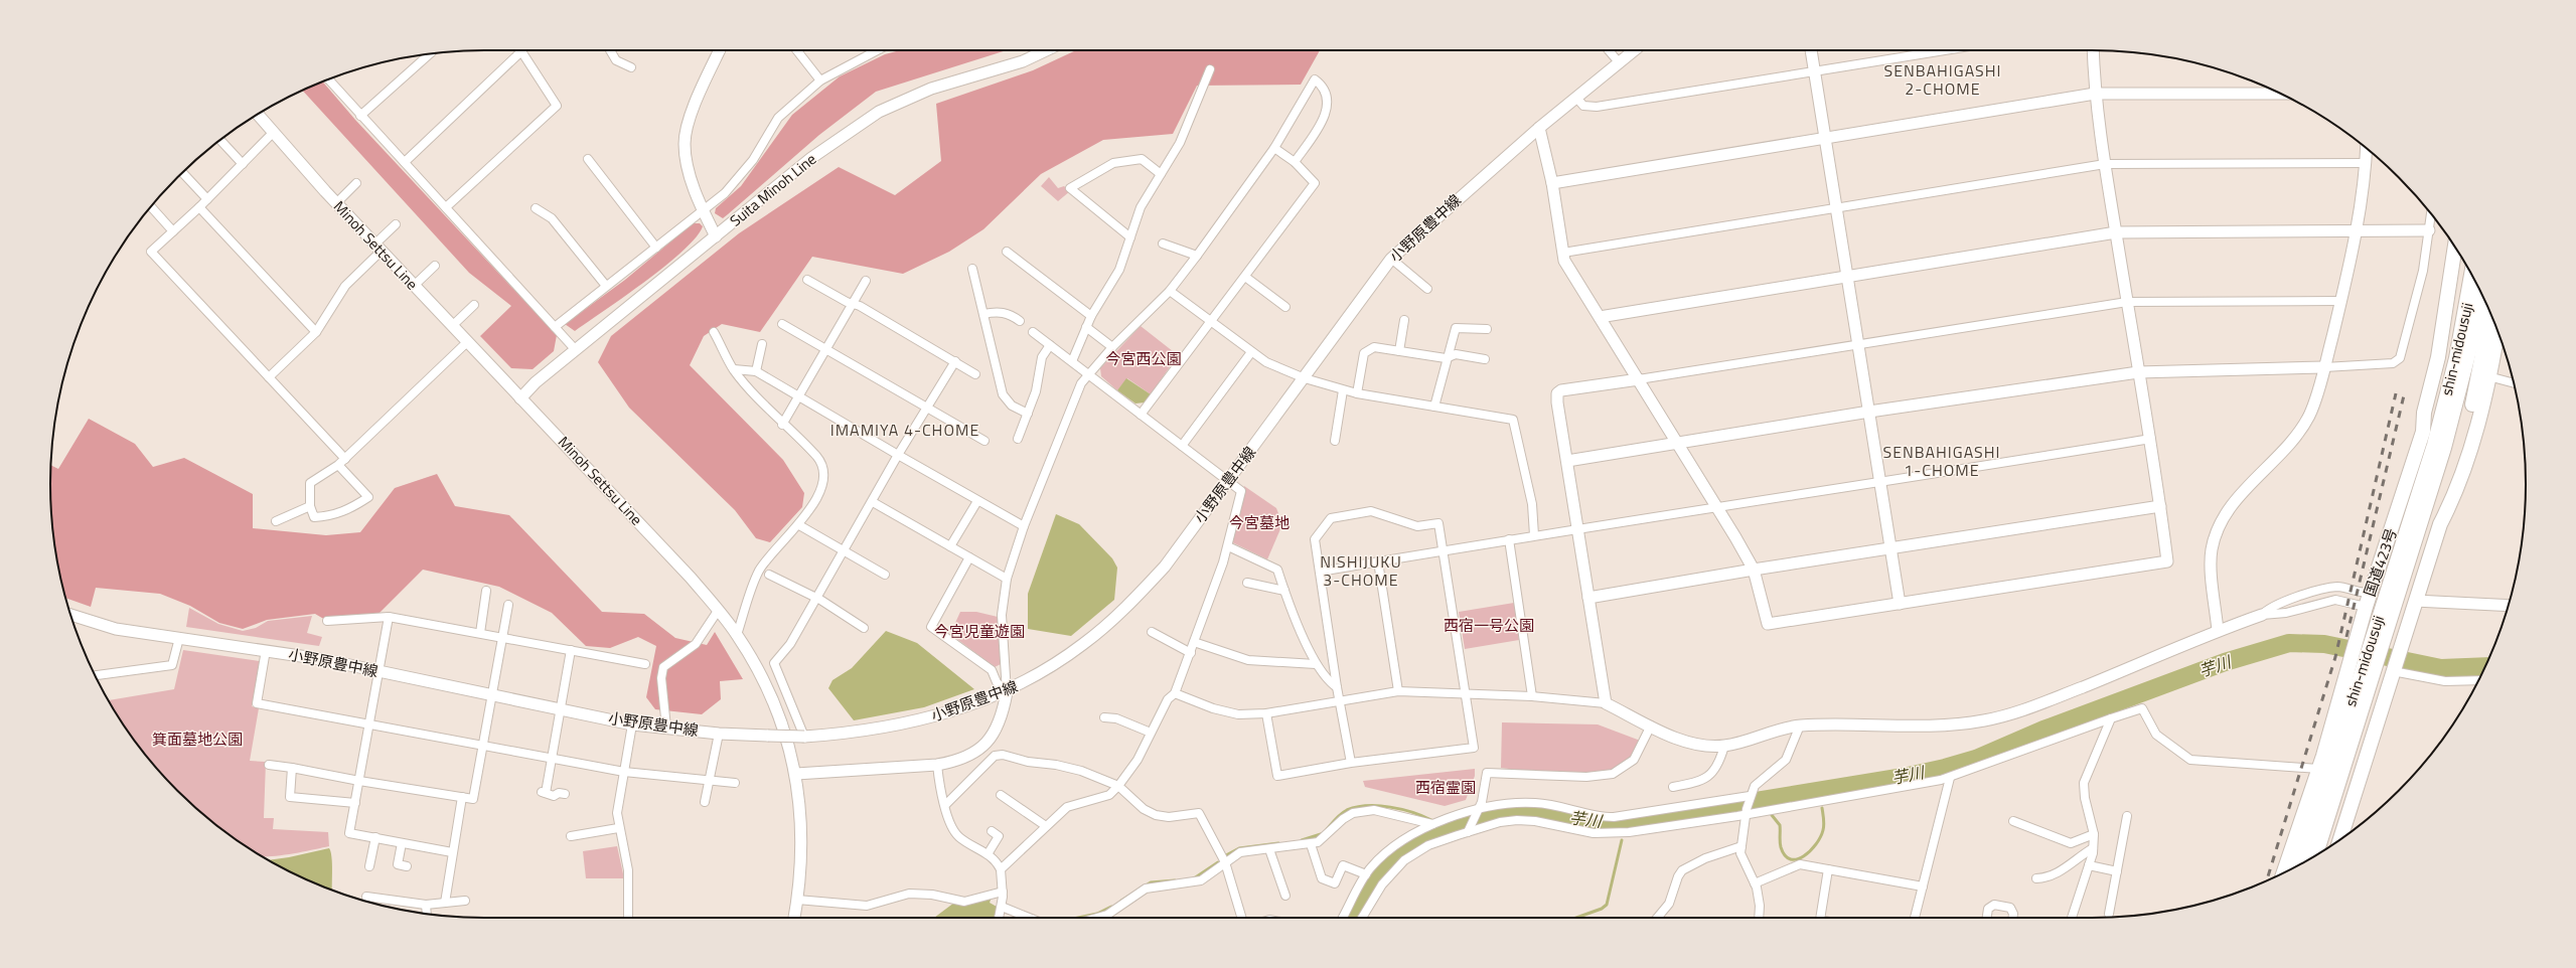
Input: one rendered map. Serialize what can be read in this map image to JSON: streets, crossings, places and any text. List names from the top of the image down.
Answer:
{
  "streets": {
    "highway": ["shin-midousuji", "国道423号"],
    "street": ["Suita Minoh Line", "小野原豊中線", "Minoh Settsu Line"]
  },
  "crossings": [
    ["Suita Minoh Line", "Minoh Settsu Line"],
    ["shin-midousuji", "国道423号"]
  ],
  "districts": [
    "SENBAHIGASHI 2-CHOME",
    "IMAMIYA 4-CHOME",
    "SENBAHIGASHI 1-CHOME",
    "NISHIJUKU 3-CHOME"
  ],
  "water": ["芋川"],
  "parks": [
    "今宮西公園",
    "今宮墓地",
    "西宿一号公園",
    "今宮児童遊園",
    "箕面墓地公園",
    "西宿霊園"
  ]
}
